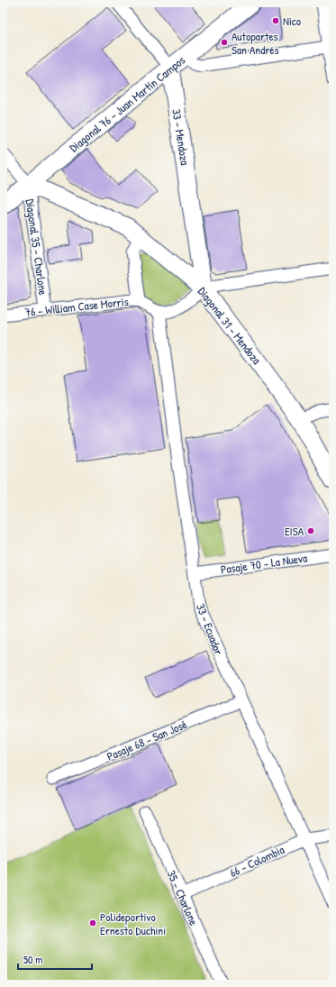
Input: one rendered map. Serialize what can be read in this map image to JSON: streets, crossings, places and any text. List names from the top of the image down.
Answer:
{
  "streets": {
    "street": [
      "Diagonal 76 - Juan Martín Campos",
      "33 - Mendoza",
      "Diagonal 35 - Charlone",
      "76 - William Case Morris",
      "Diagonal 31 - Mendoza",
      "Pasaje 70 - La Nueva",
      "33 - Ecuador",
      "Pasaje 68 - San José",
      "66 - Colombia",
      "35 - Charlone"
    ]
  },
  "crossings": [
    ["Diagonal 76 - Juan Martín Campos", "33 - Mendoza"],
    ["Diagonal 76 - Juan Martín Campos", "Diagonal 35 - Charlone"],
    ["Diagonal 76 - Juan Martín Campos", "Diagonal 31 - Mendoza"],
    ["33 - Mendoza", "Diagonal 31 - Mendoza"],
    ["Diagonal 35 - Charlone", "76 - William Case Morris"],
    ["Diagonal 35 - Charlone", "Diagonal 31 - Mendoza"],
    ["76 - William Case Morris", "33 - Ecuador"],
    ["Pasaje 70 - La Nueva", "33 - Ecuador"],
    ["33 - Ecuador", "Pasaje 68 - San José"],
    ["33 - Ecuador", "66 - Colombia"],
    ["66 - Colombia", "35 - Charlone"]
  ],
  "places": [
    "Nico",
    "Autopartes San Andrés",
    "EISA",
    "Polideportivo Ernesto Duchini"
  ],
  "scale_bar": "50 m"
}
